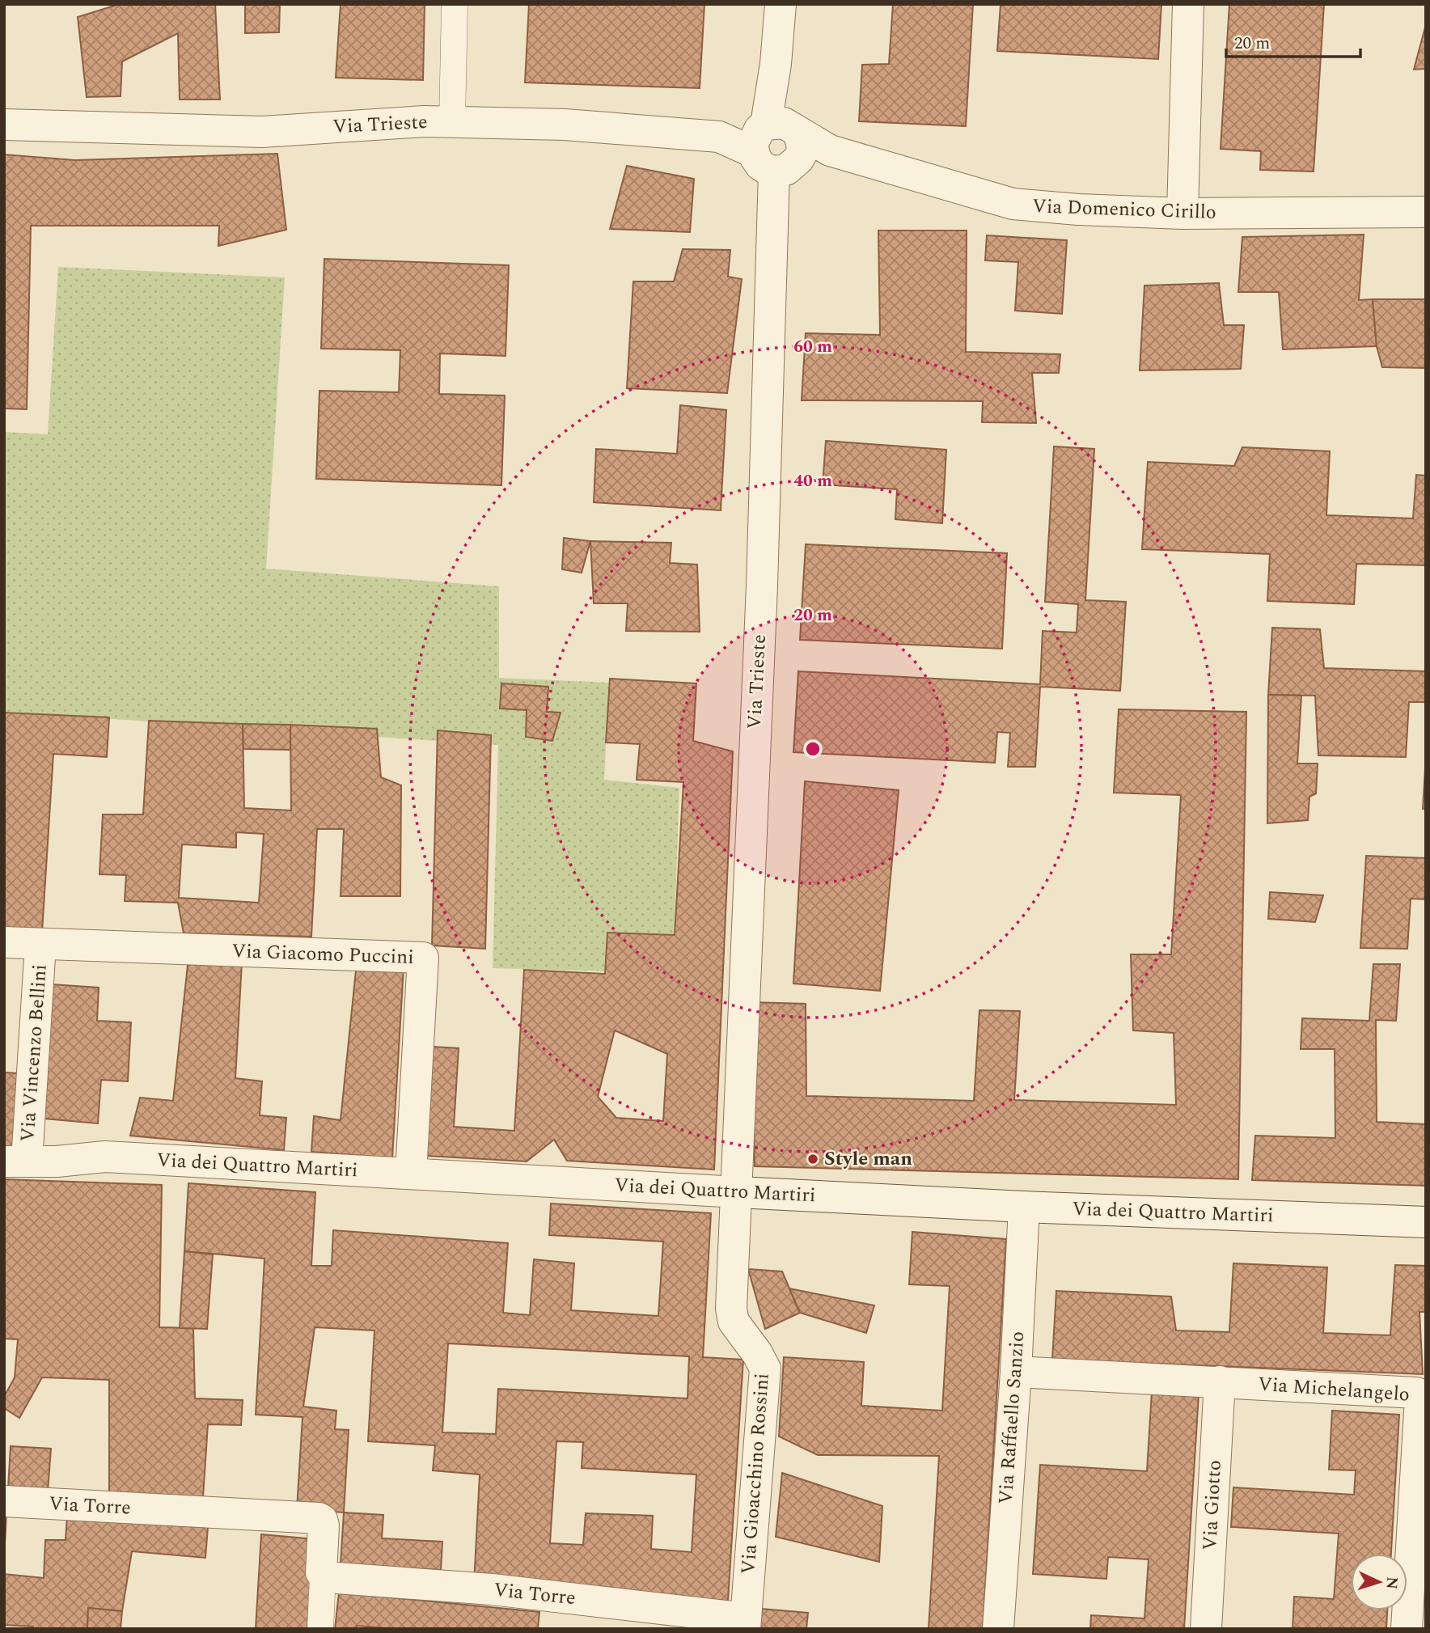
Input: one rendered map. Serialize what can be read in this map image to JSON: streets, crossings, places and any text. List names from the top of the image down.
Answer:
{
  "streets": {
    "street": [
      "Via Trieste",
      "Via Domenico Cirillo",
      "Via Giacomo Puccini",
      "Via Vincenzo Bellini",
      "Via dei Quattro Martiri",
      "Via Michelangelo",
      "Via Raffaello Sanzio",
      "Via Gioacchino Rossini",
      "Via Giotto",
      "Via Torre"
    ]
  },
  "crossings": [
    ["Via Trieste", "Via Domenico Cirillo"],
    ["Via Trieste", "Via dei Quattro Martiri"],
    ["Via Trieste", "Via Gioacchino Rossini"],
    ["Via Giacomo Puccini", "Via Vincenzo Bellini"],
    ["Via Giacomo Puccini", "Via dei Quattro Martiri"],
    ["Via Vincenzo Bellini", "Via dei Quattro Martiri"],
    ["Via dei Quattro Martiri", "Via Raffaello Sanzio"],
    ["Via dei Quattro Martiri", "Via Gioacchino Rossini"],
    ["Via Michelangelo", "Via Raffaello Sanzio"],
    ["Via Michelangelo", "Via Giotto"],
    ["Via Gioacchino Rossini", "Via Torre"]
  ],
  "places": ["Style man"],
  "scale_bar": "20 m",
  "north": "right",
  "rings": ["60 m", "40 m", "20 m"]
}
